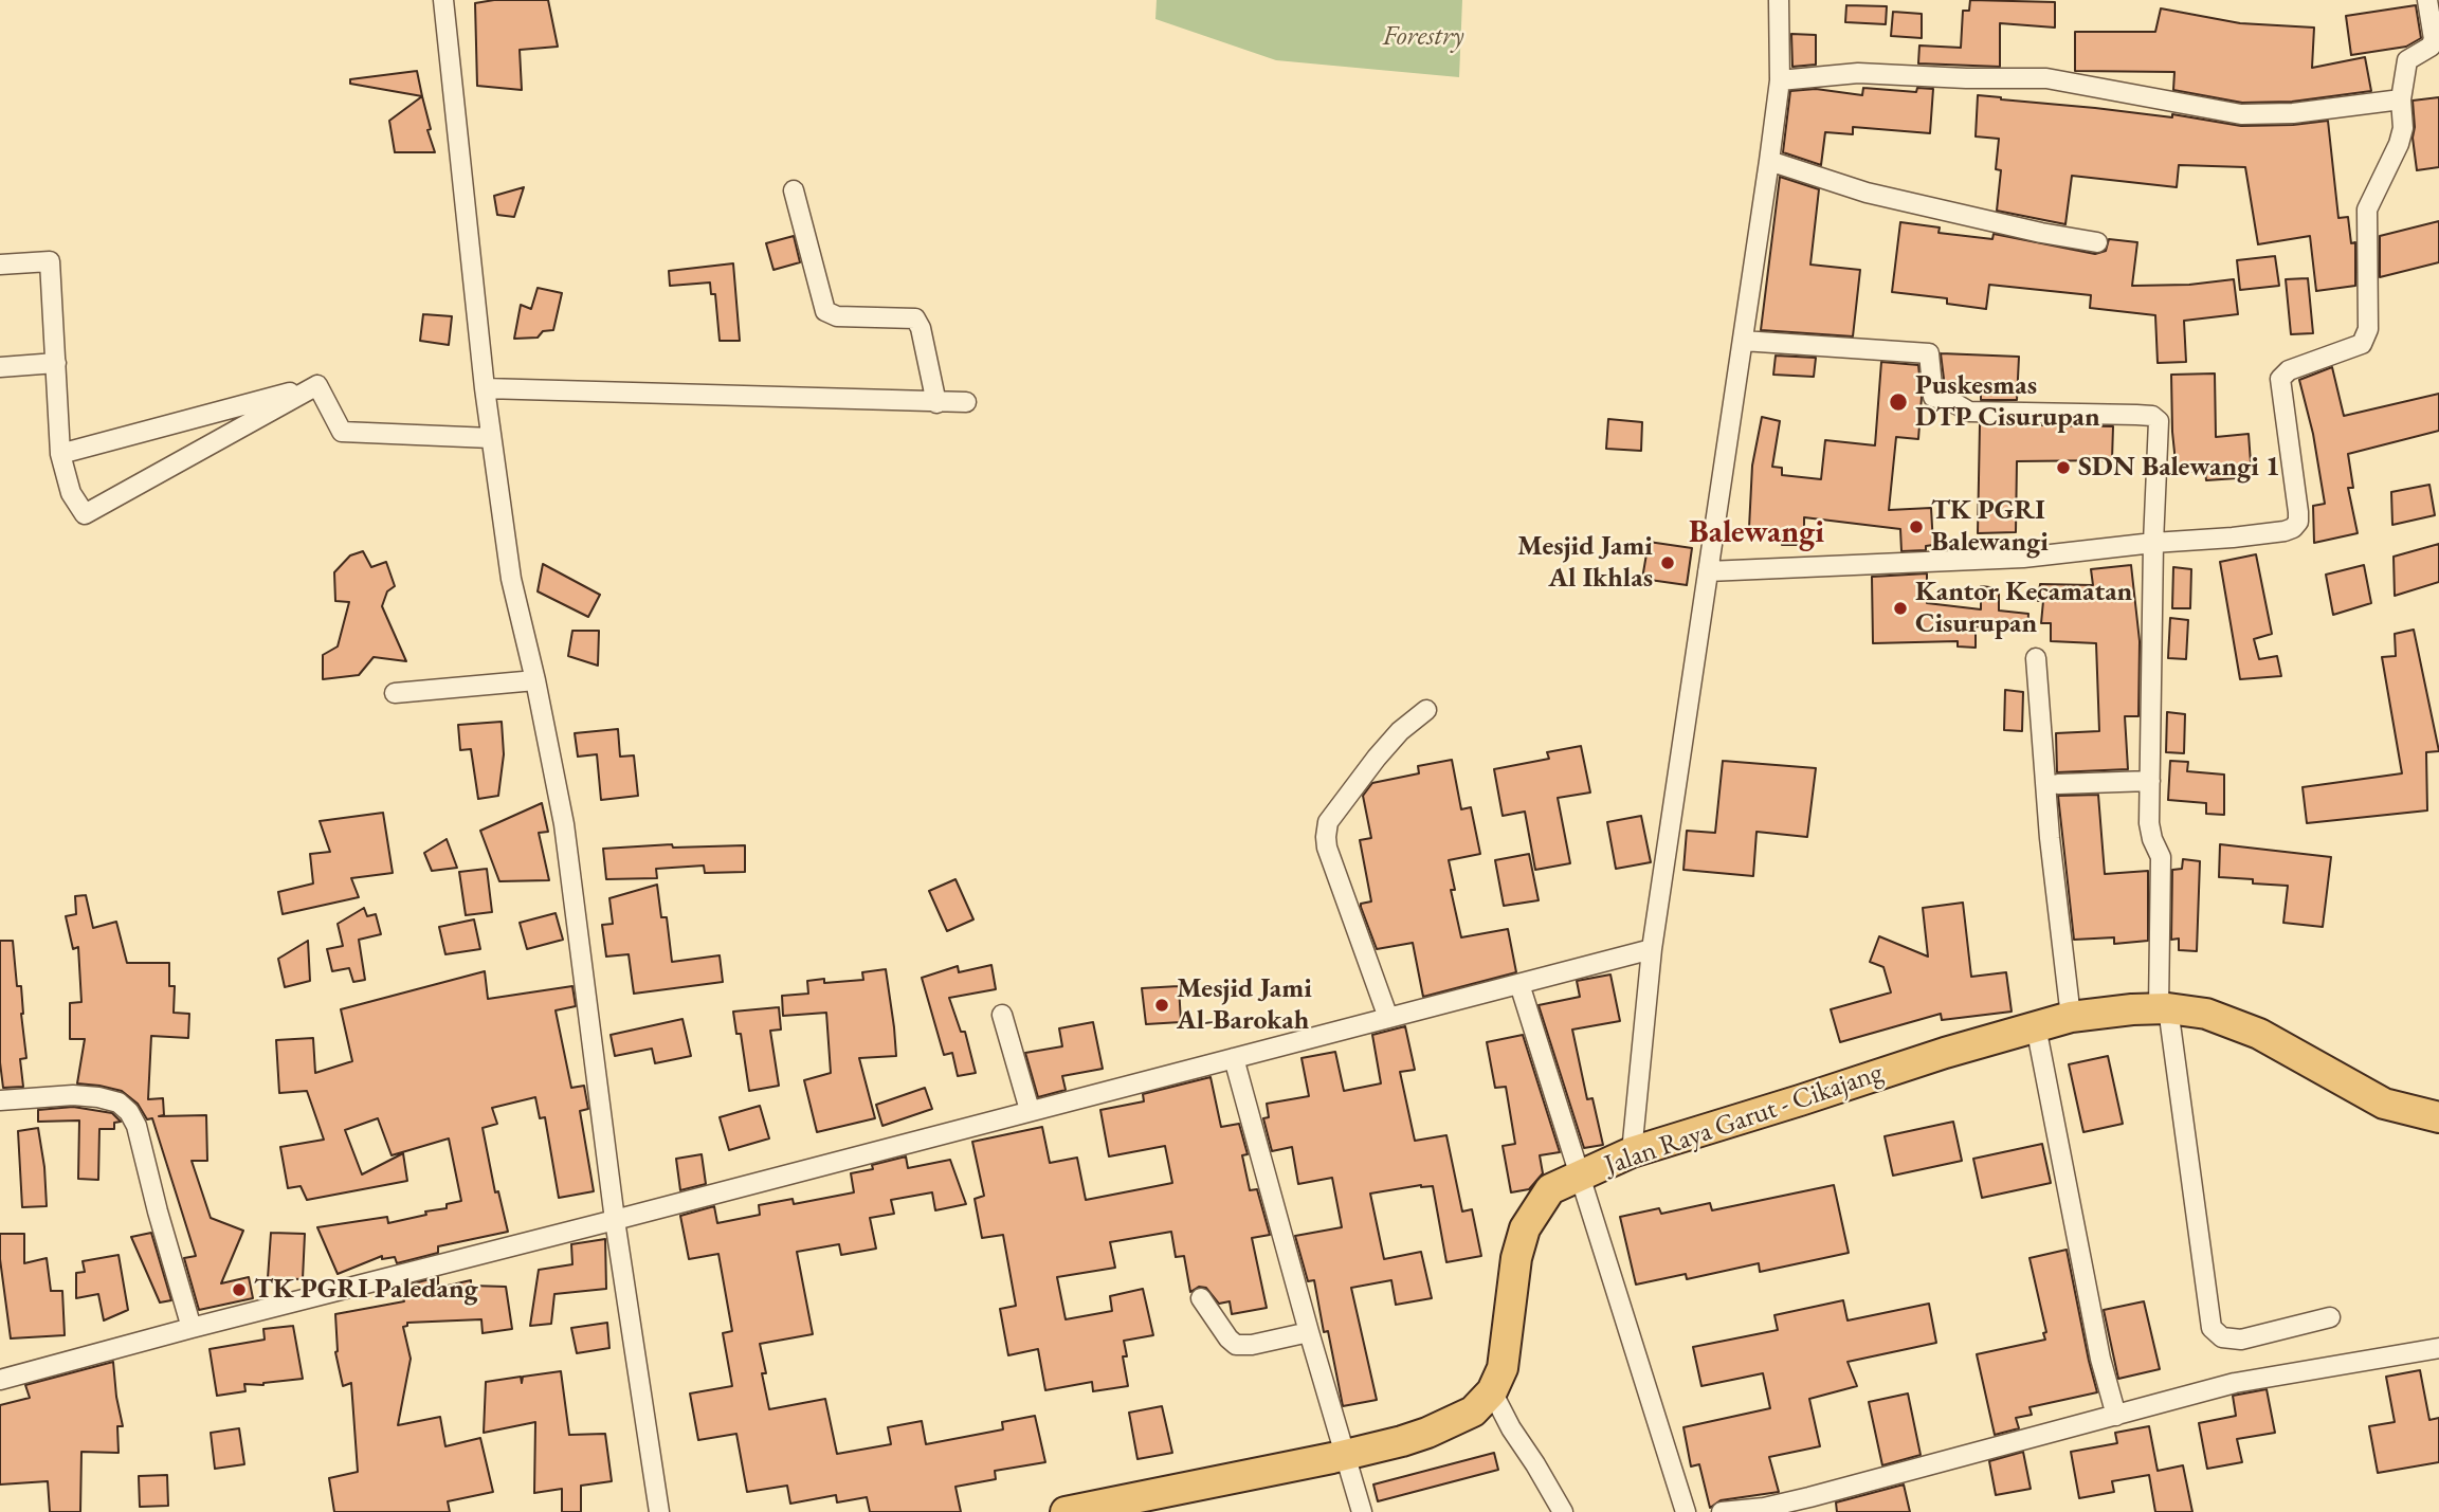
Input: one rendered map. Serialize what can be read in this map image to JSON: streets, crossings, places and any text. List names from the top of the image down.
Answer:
{
  "streets": {
    "main road": ["Jalan Raya Garut - Cikajang"]
  },
  "districts": ["Balewangi"],
  "parks": ["Forestry"],
  "places": [
    "Puskesmas DTP Cisurupan",
    "SDN Balewangi 1",
    "TK PGRI Balewangi",
    "Mesjid Jami Al Ikhlas",
    "Kantor Kecamatan Cisurupan",
    "Mesjid Jami Al-Barokah",
    "TK PGRI Paledang"
  ]
}
